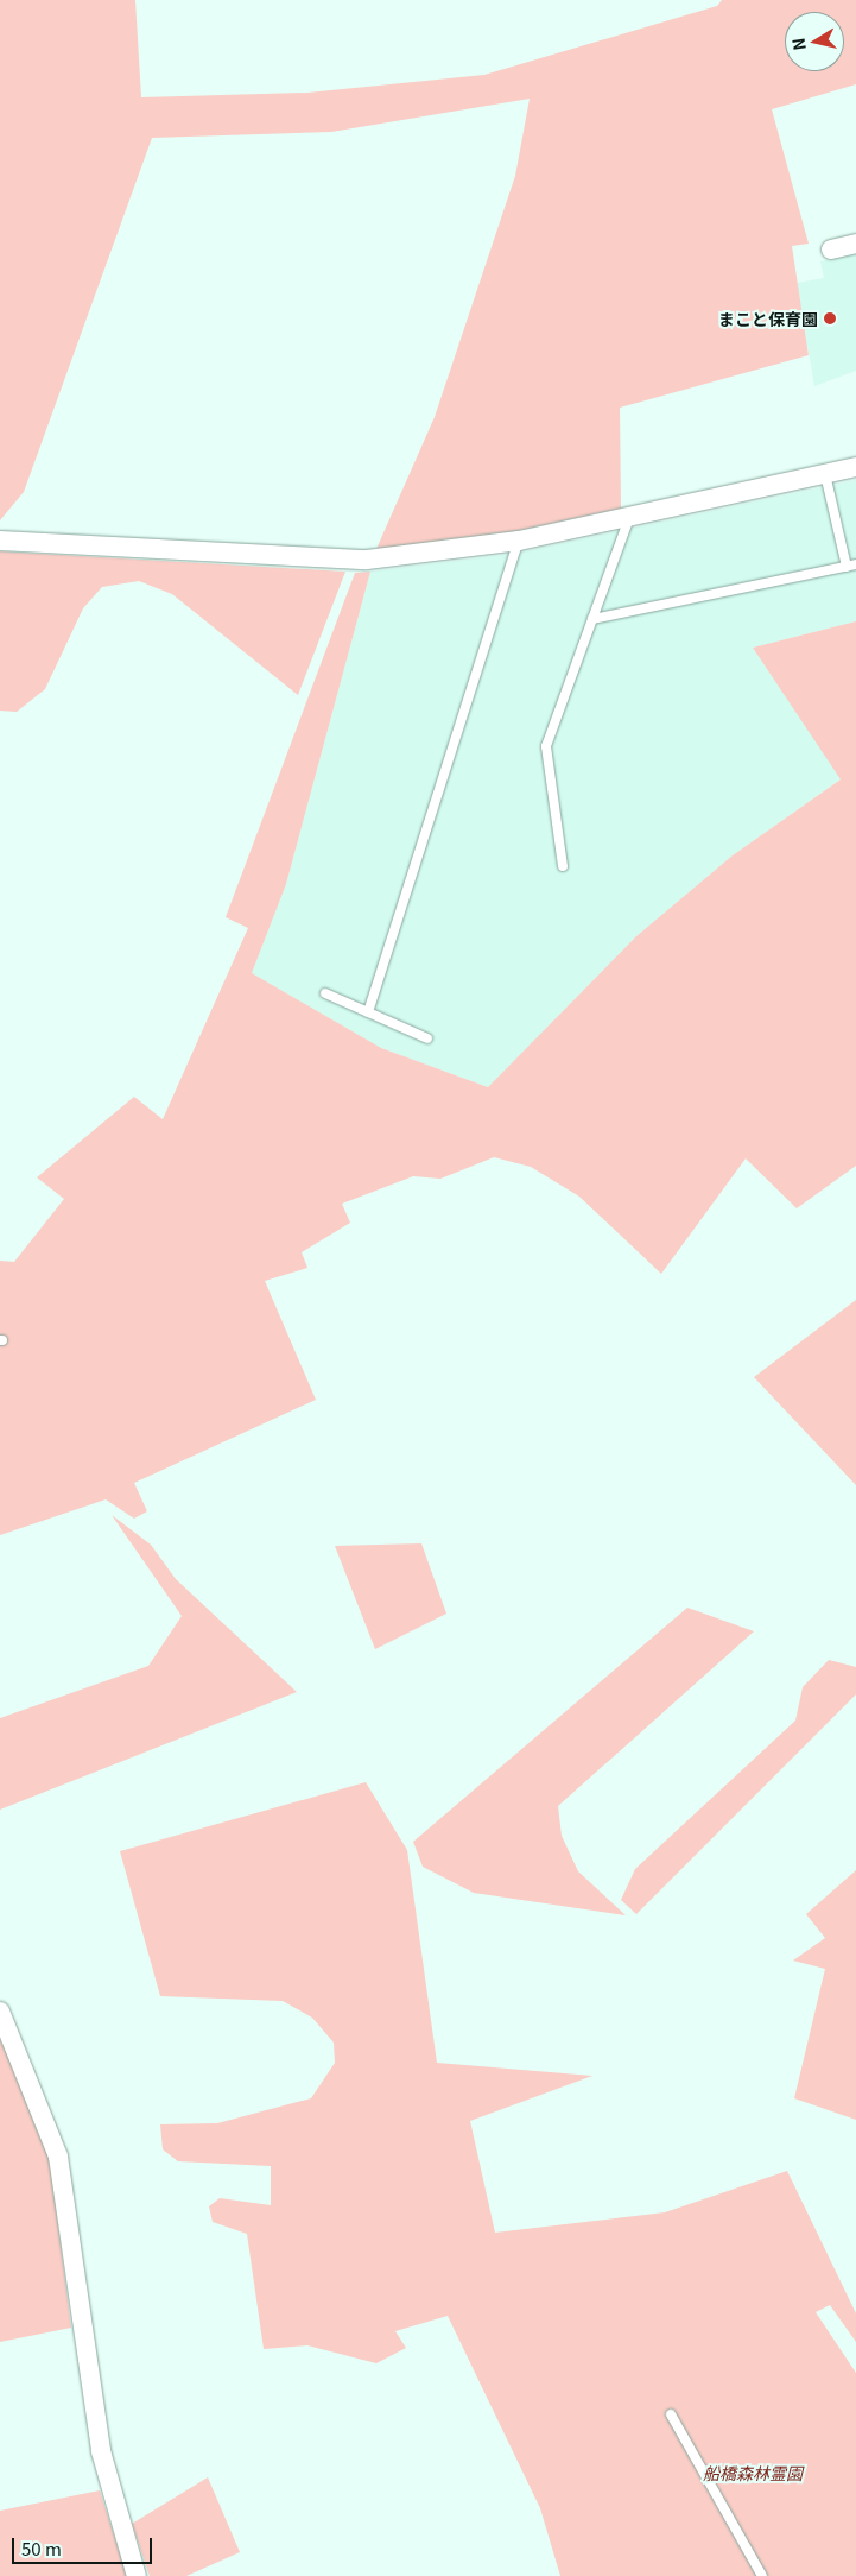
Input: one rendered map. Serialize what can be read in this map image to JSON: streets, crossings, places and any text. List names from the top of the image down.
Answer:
{
  "parks": ["船橋森林霊園"],
  "places": ["まこと保育園"],
  "scale_bar": "50 m",
  "north": "left"
}
